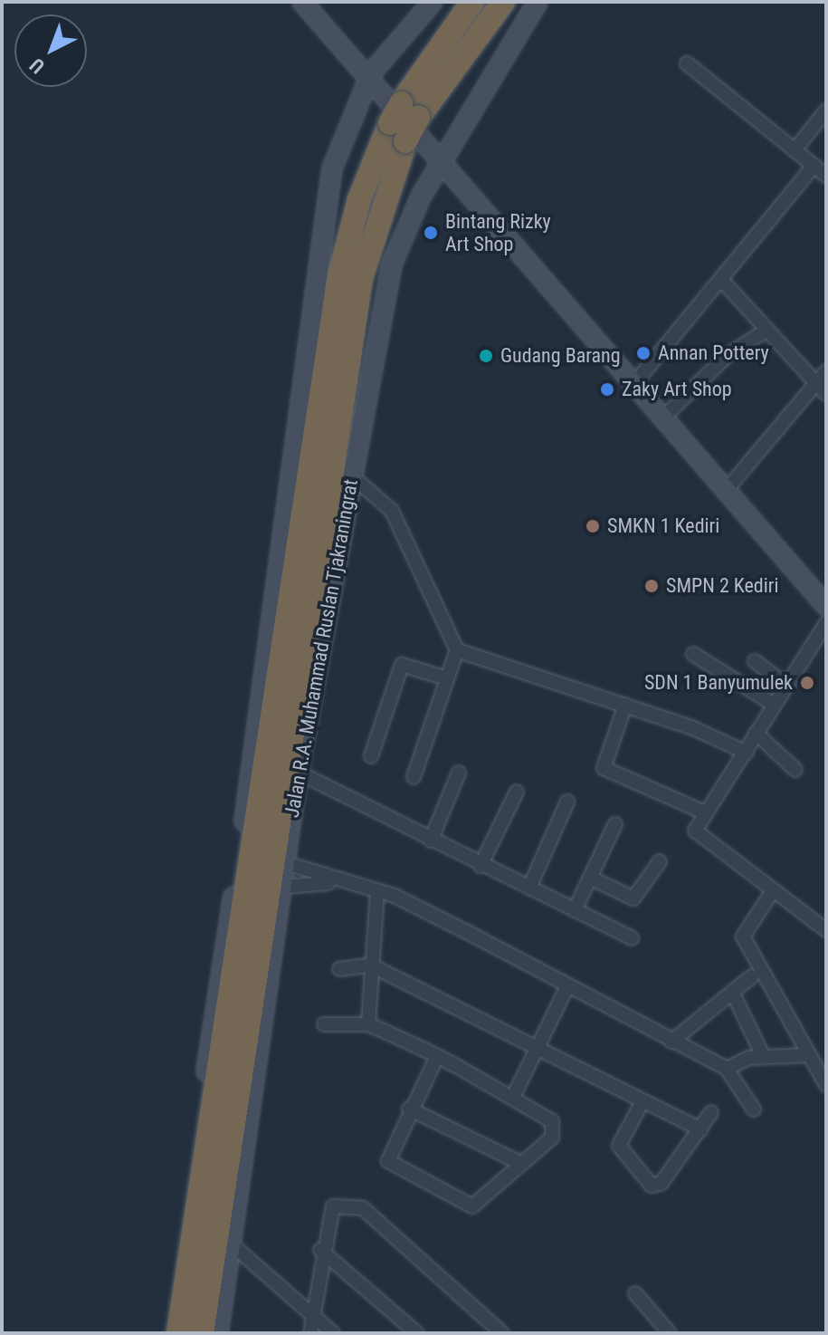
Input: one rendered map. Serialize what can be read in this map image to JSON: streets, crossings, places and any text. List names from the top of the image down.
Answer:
{
  "streets": {
    "highway": ["Jalan R.A. Muhammad Ruslan Tjakraningrat"]
  },
  "places": [
    "Bintang Rizky Art Shop",
    "Annan Pottery",
    "Gudang Barang",
    "Zaky Art Shop",
    "SMKN 1 Kediri",
    "SMPN 2 Kediri",
    "SDN 1 Banyumulek"
  ],
  "north": "bottom left"
}
